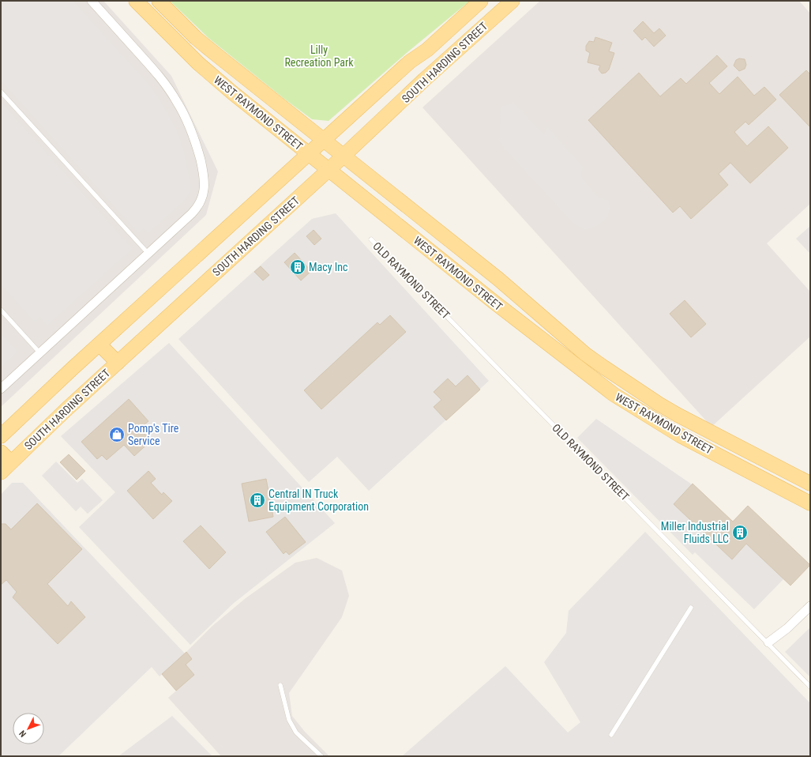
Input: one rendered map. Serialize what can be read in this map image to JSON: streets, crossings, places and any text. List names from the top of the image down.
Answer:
{
  "streets": {
    "main road": ["SOUTH HARDING STREET", "WEST RAYMOND STREET"],
    "lane": ["OLD RAYMOND STREET"]
  },
  "crossings": [
    ["SOUTH HARDING STREET", "WEST RAYMOND STREET"]
  ],
  "parks": ["Lilly Recreation Park"],
  "places": {
    "building": ["Macy Inc", "Central IN Truck Equipment Corporation", "Miller Industrial Fluids LLC"],
    "shop": ["Pomp's Tire Service"]
  },
  "north": "bottom left"
}
